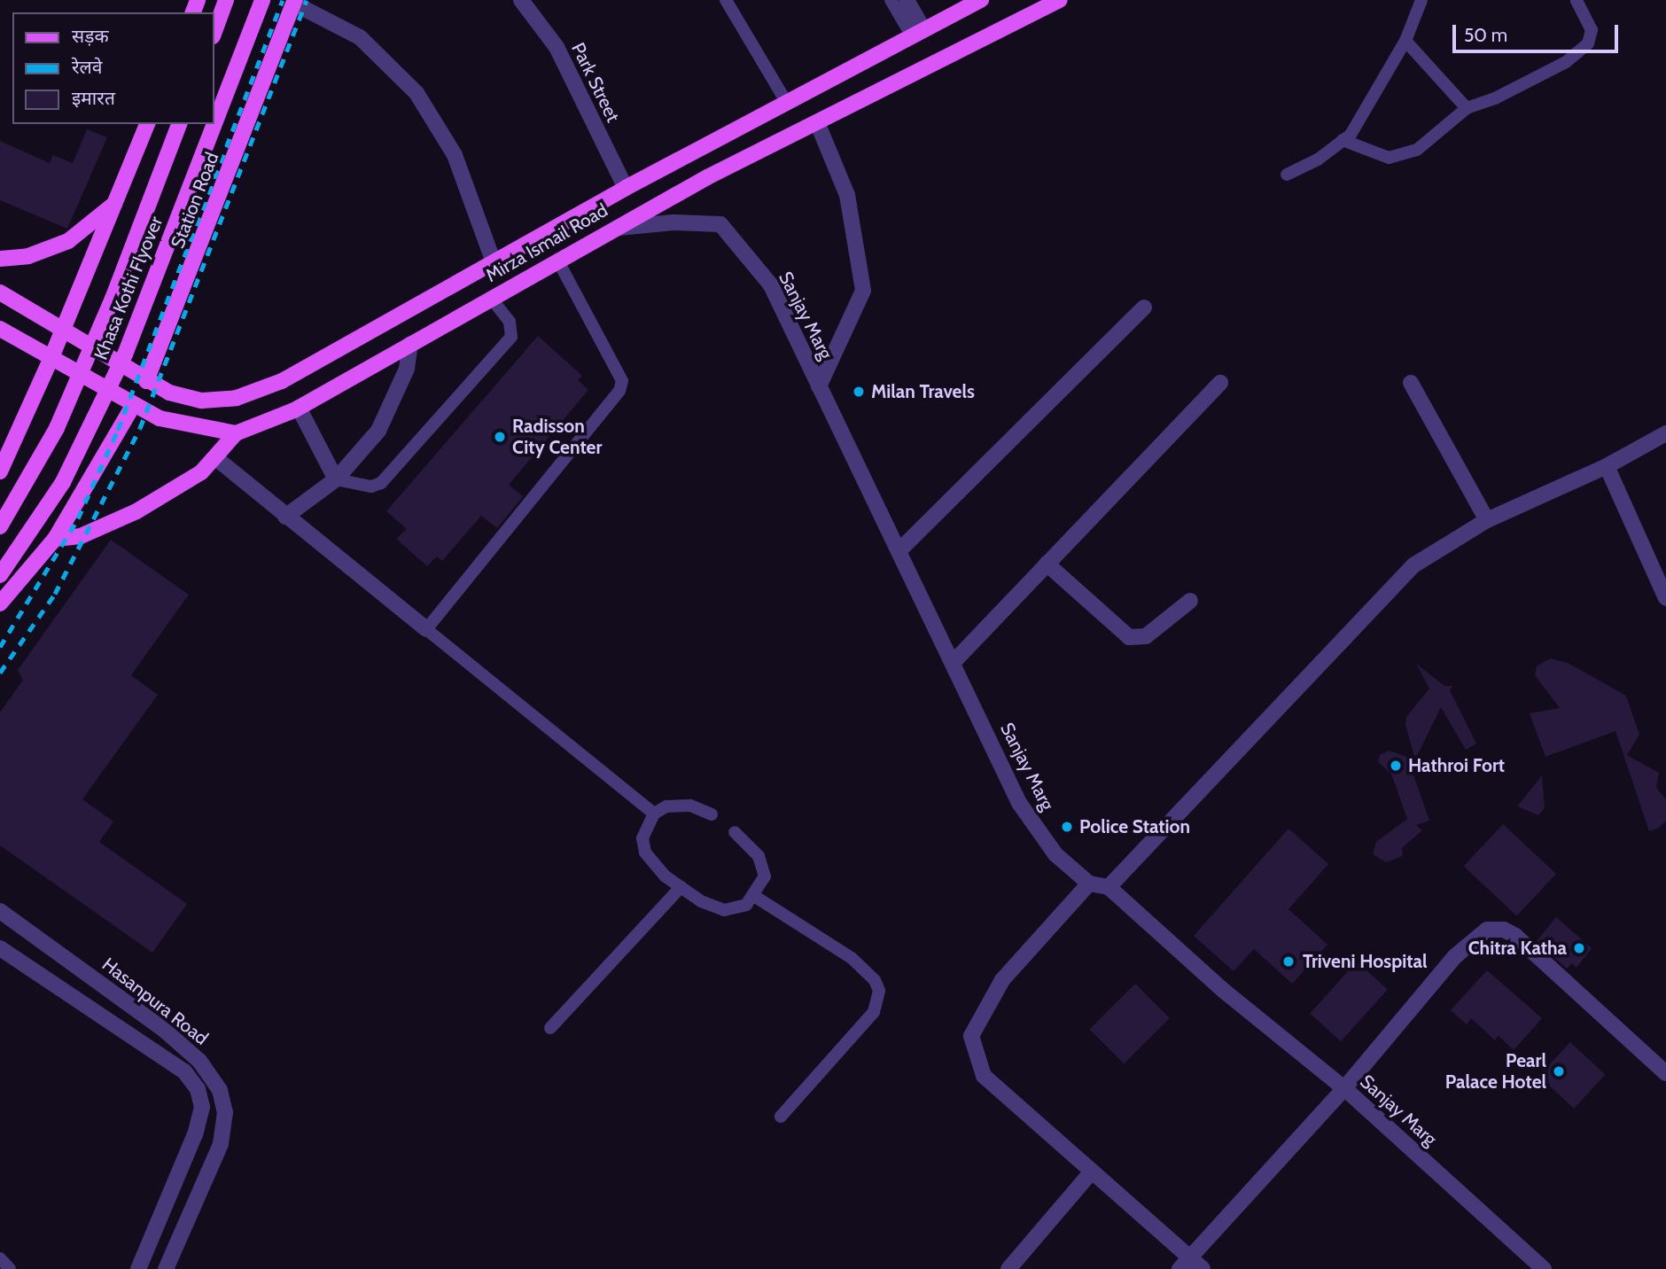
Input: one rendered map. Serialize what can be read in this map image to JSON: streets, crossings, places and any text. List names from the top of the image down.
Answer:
{
  "streets": {
    "main road": ["Station Road", "Mirza Ismail Road", "Khasa Kothi Flyover"],
    "street": ["Park Street", "Sanjay Marg", "Hasanpura Road"]
  },
  "crossings": [
    ["Park Street", "Mirza Ismail Road"],
    ["Station Road", "Mirza Ismail Road"],
    ["Mirza Ismail Road", "Sanjay Marg"]
  ],
  "places": [
    "Milan Travels",
    "Radisson City Center",
    "Hathroi Fort",
    "Police Station",
    "Chitra Katha",
    "Triveni Hospital",
    "Pearl Palace Hotel"
  ],
  "legend": ["सड़क", "रेलवे", "इमारत"],
  "scale_bar": "50 m"
}
